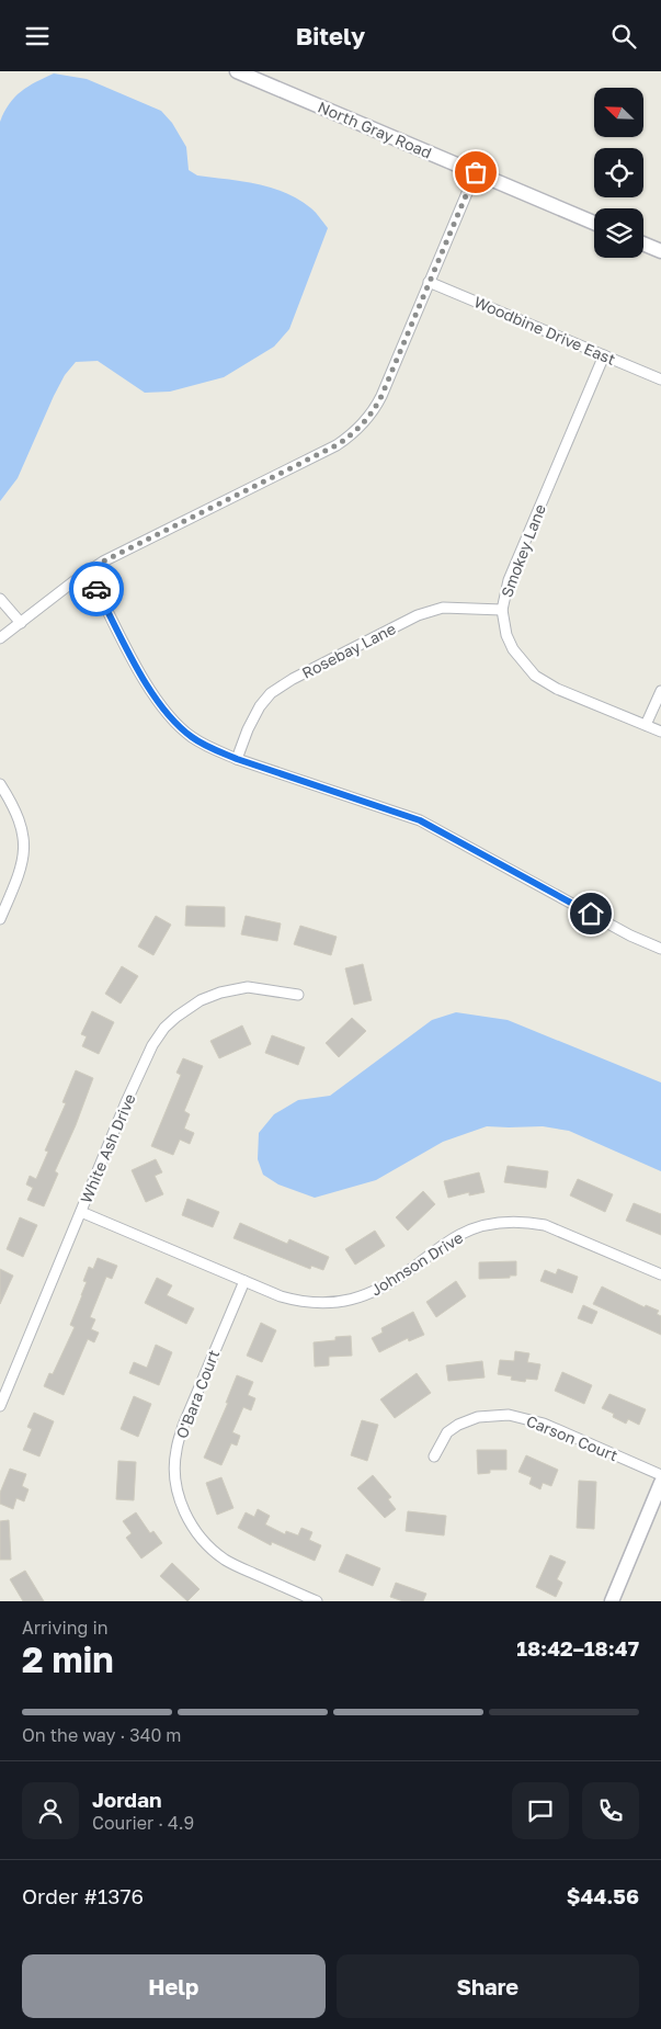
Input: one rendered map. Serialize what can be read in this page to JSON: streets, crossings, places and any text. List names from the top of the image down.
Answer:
{
  "streets": {
    "street": [
      "North Gray Road",
      "Woodbine Drive East",
      "Smokey Lane",
      "Rosebay Lane",
      "White Ash Drive",
      "Johnson Drive",
      "O'Bara Court",
      "Carson Court"
    ]
  },
  "crossings": [
    ["Woodbine Drive East", "Smokey Lane"],
    ["Smokey Lane", "Rosebay Lane"],
    ["White Ash Drive", "Johnson Drive"],
    ["Johnson Drive", "O'Bara Court"]
  ],
  "north": "top left",
  "page": {
    "header": "Bitely",
    "heading": ["2 min", "Arriving in", "18:42–18:47"],
    "panel": [
      "Jordan",
      "Courier · 4.9",
      "Order #1376",
      "$44.56"
    ],
    "bar": "On the way · 340 m",
    "buttons": ["Help", "Share"]
  }
}
